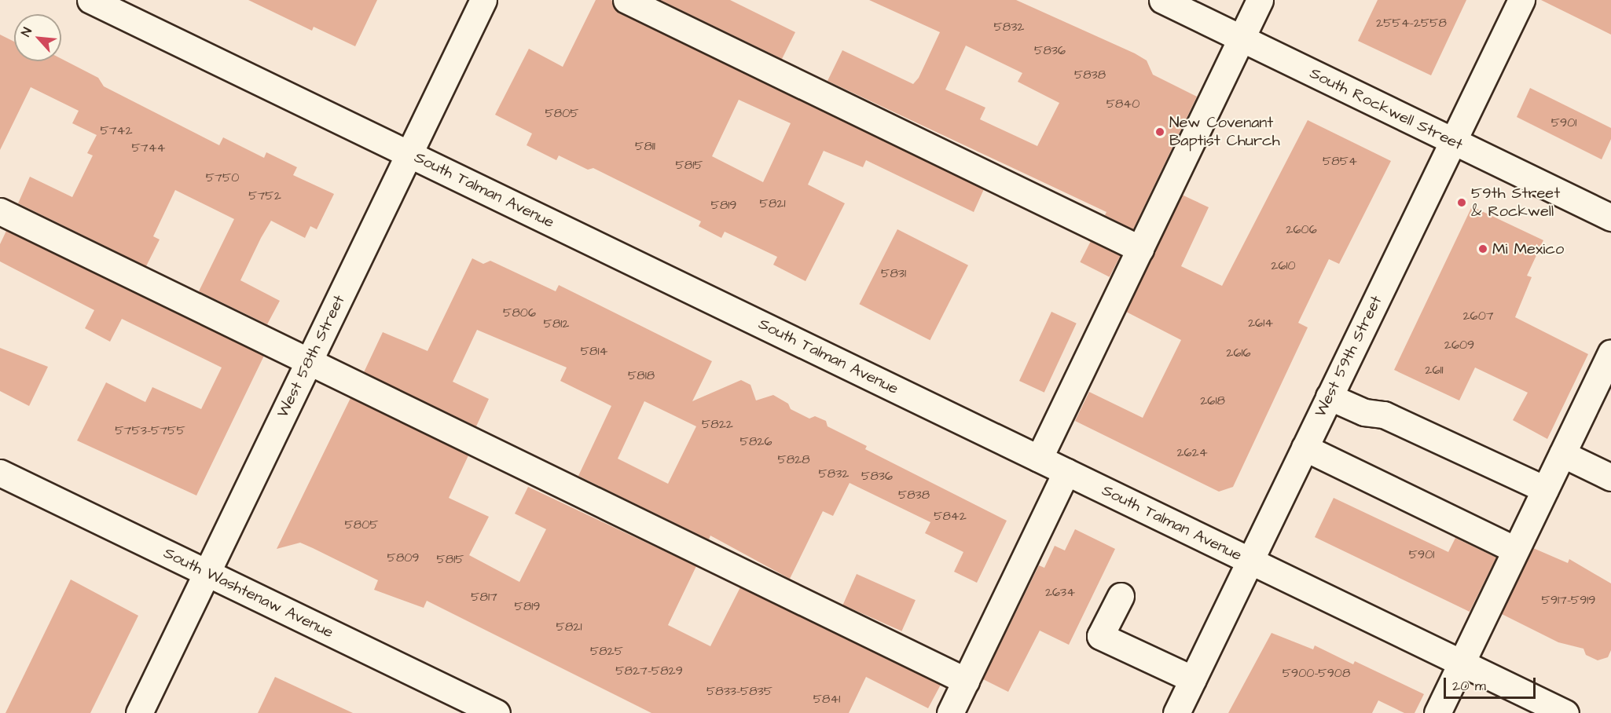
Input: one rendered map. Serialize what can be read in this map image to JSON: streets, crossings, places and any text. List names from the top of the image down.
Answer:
{
  "streets": {
    "street": [
      "South Rockwell Street",
      "South Talman Avenue",
      "West 58th Street",
      "West 59th Street",
      "South Washtenaw Avenue"
    ]
  },
  "crossings": [
    ["South Rockwell Street", "West 59th Street"],
    ["South Talman Avenue", "West 58th Street"],
    ["South Talman Avenue", "West 59th Street"],
    ["West 58th Street", "South Washtenaw Avenue"]
  ],
  "places": ["New Covenant Baptist Church", "59th Street & Rockwell", "Mi Mexico"],
  "house_numbers": [
    "2554-2558",
    "5832",
    "5836",
    "5838",
    "5840",
    "5805",
    "5901",
    "5742",
    "5811",
    "5744",
    "5854",
    "5815",
    "5750",
    "5752",
    "5821",
    "5819",
    "2606",
    "2610",
    "5831",
    "5806",
    "2607",
    "2614",
    "5812",
    "2609",
    "5814",
    "2616",
    "2611",
    "5818",
    "2618",
    "5822",
    "5753-5755",
    "5826",
    "2624",
    "5828",
    "5832",
    "5836",
    "5838",
    "5842",
    "5805",
    "5901",
    "5809",
    "5815",
    "2634",
    "5817",
    "5917-5919",
    "5819",
    "5821",
    "5825",
    "5827-5829",
    "5900-5908",
    "5833-5835",
    "5841"
  ],
  "scale_bar": "20 m",
  "north": "top left"
}
